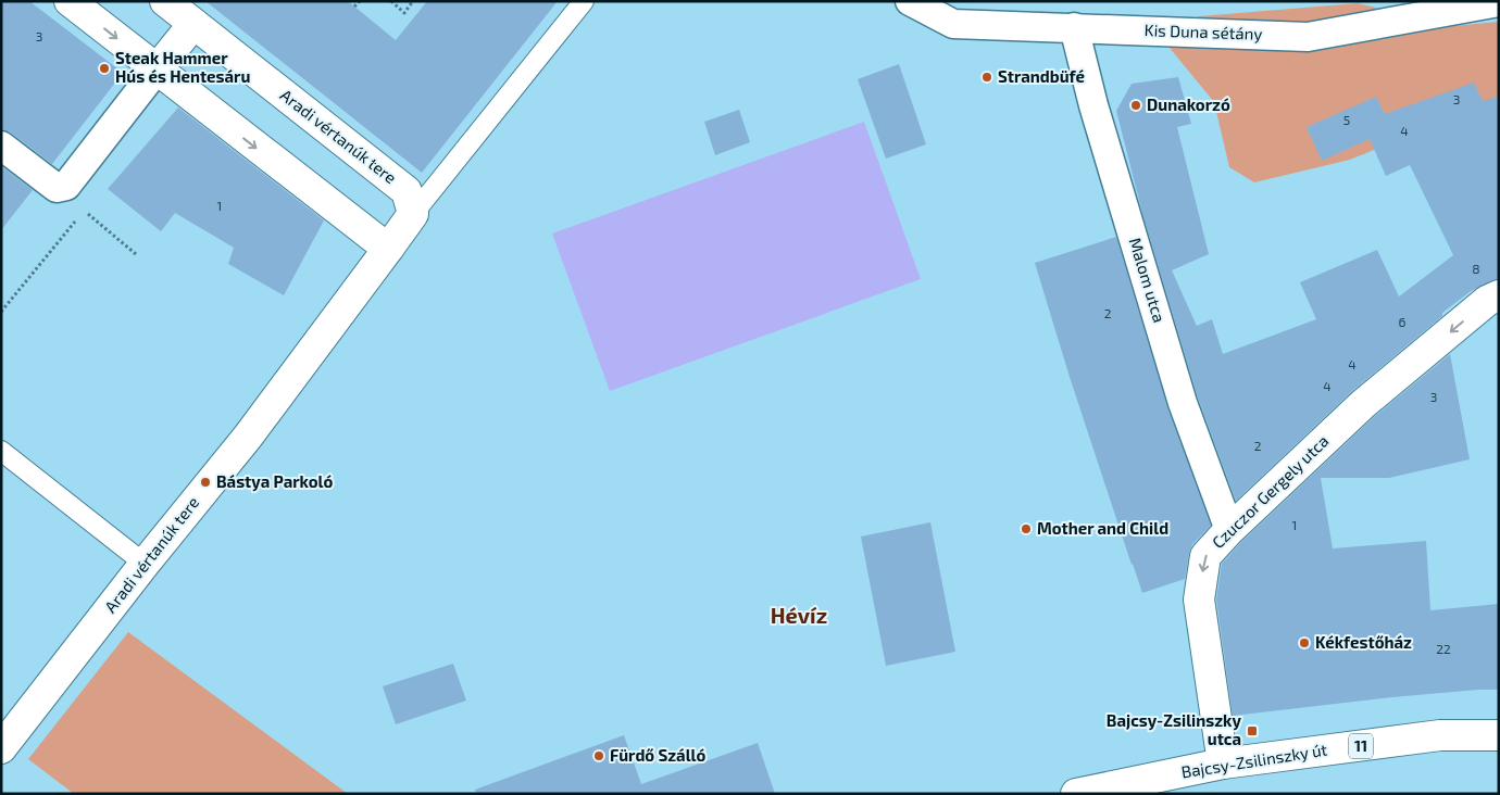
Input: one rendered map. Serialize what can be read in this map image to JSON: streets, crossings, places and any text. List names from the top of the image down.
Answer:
{
  "streets": {
    "street": [
      "Kis Duna sétány",
      "Aradi vértanúk tere",
      "Malom utca",
      "Czuczor Gergely utca",
      "11",
      "Bajcsy-Zsilinszky út"
    ]
  },
  "crossings": [
    ["Kis Duna sétány", "Malom utca"],
    ["Malom utca", "Czuczor Gergely utca"],
    ["Czuczor Gergely utca", "Bajcsy-Zsilinszky út"]
  ],
  "one_way": ["Czuczor Gergely utca"],
  "districts": ["Hévíz"],
  "places": {
    "other": [
      "Steak Hammer Hús és Hentesáru",
      "Strandbüfé",
      "Dunakorzó",
      "Bástya Parkoló",
      "Mother and Child",
      "Kékfestőház",
      "Fürdő Szálló"
    ],
    "transit": ["Bajcsy-Zsilinszky utca"]
  },
  "house_numbers": [
    "3",
    "3",
    "5",
    "4",
    "1",
    "8",
    "2",
    "6",
    "4",
    "4",
    "3",
    "2",
    "1",
    "22"
  ]
}
